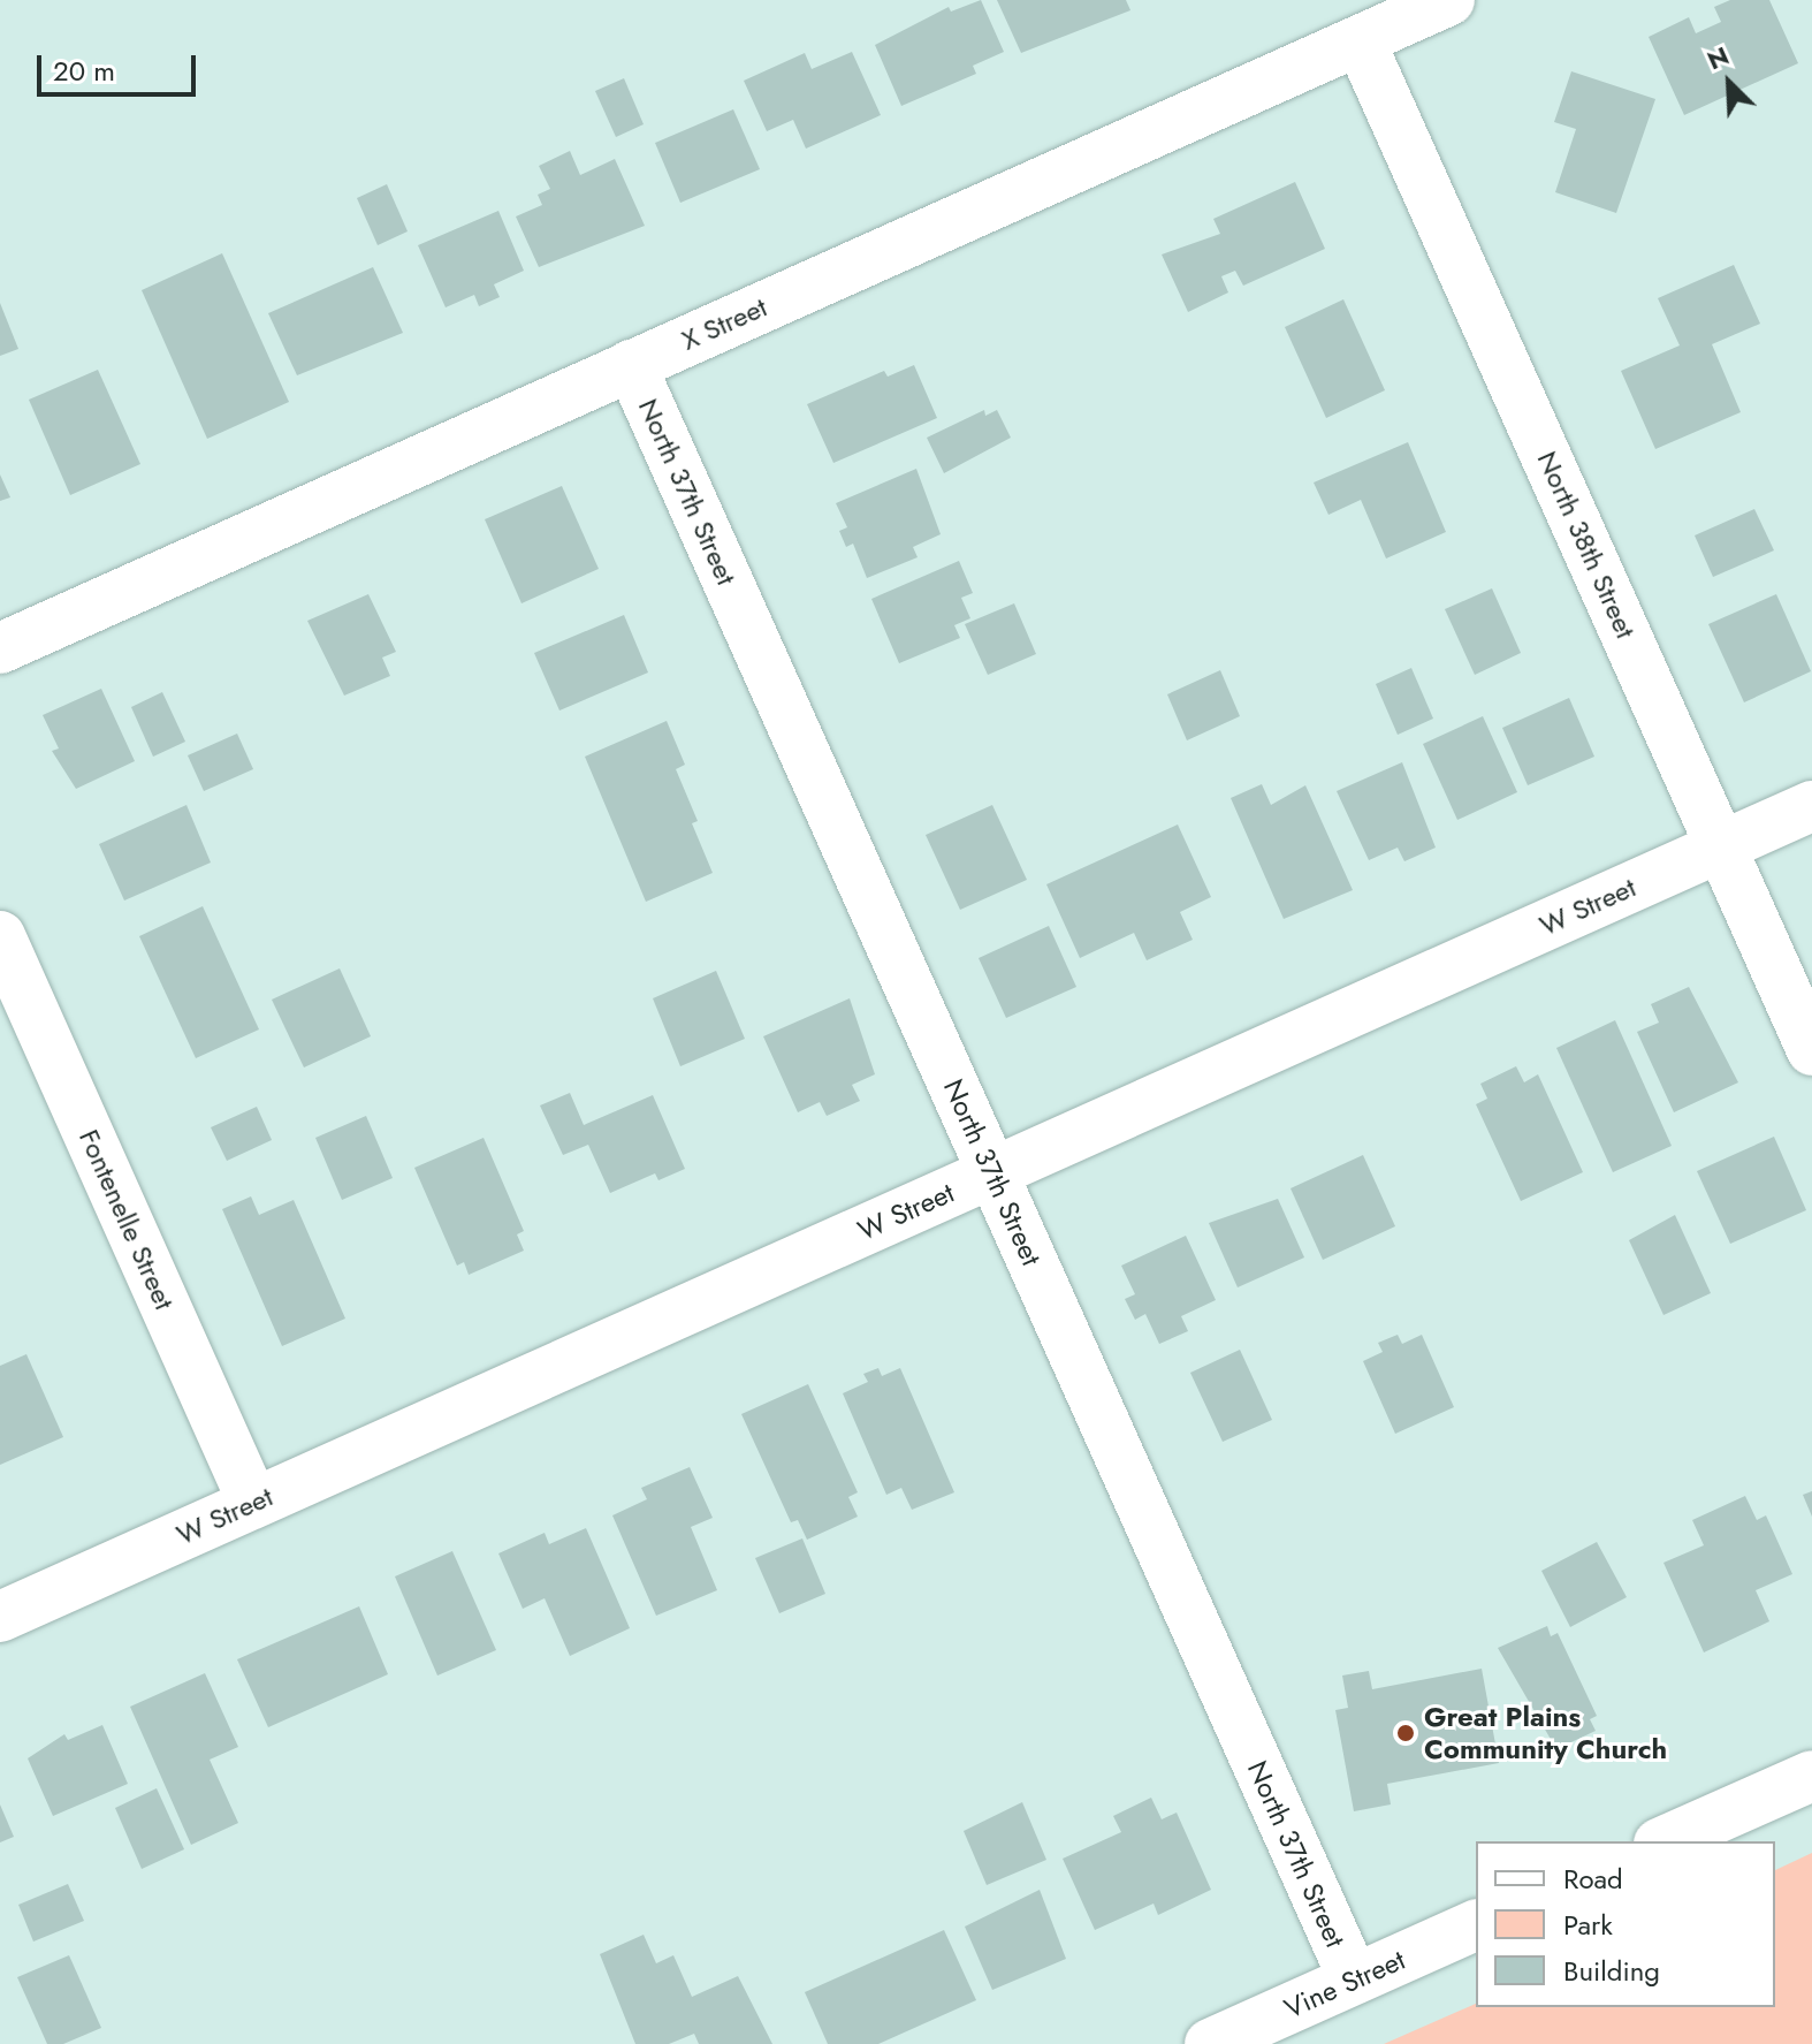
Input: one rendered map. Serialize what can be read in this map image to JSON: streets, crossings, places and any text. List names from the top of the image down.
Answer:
{
  "streets": {
    "street": [
      "X Street",
      "North 37th Street",
      "North 38th Street",
      "W Street",
      "Fontenelle Street",
      "Vine Street"
    ]
  },
  "crossings": [
    ["X Street", "North 37th Street"],
    ["X Street", "North 38th Street"],
    ["North 37th Street", "W Street"],
    ["North 37th Street", "Vine Street"],
    ["North 38th Street", "W Street"],
    ["W Street", "Fontenelle Street"]
  ],
  "places": ["Great Plains Community Church"],
  "legend": ["Road", "Park", "Building"],
  "scale_bar": "20 m",
  "north": "top left"
}
